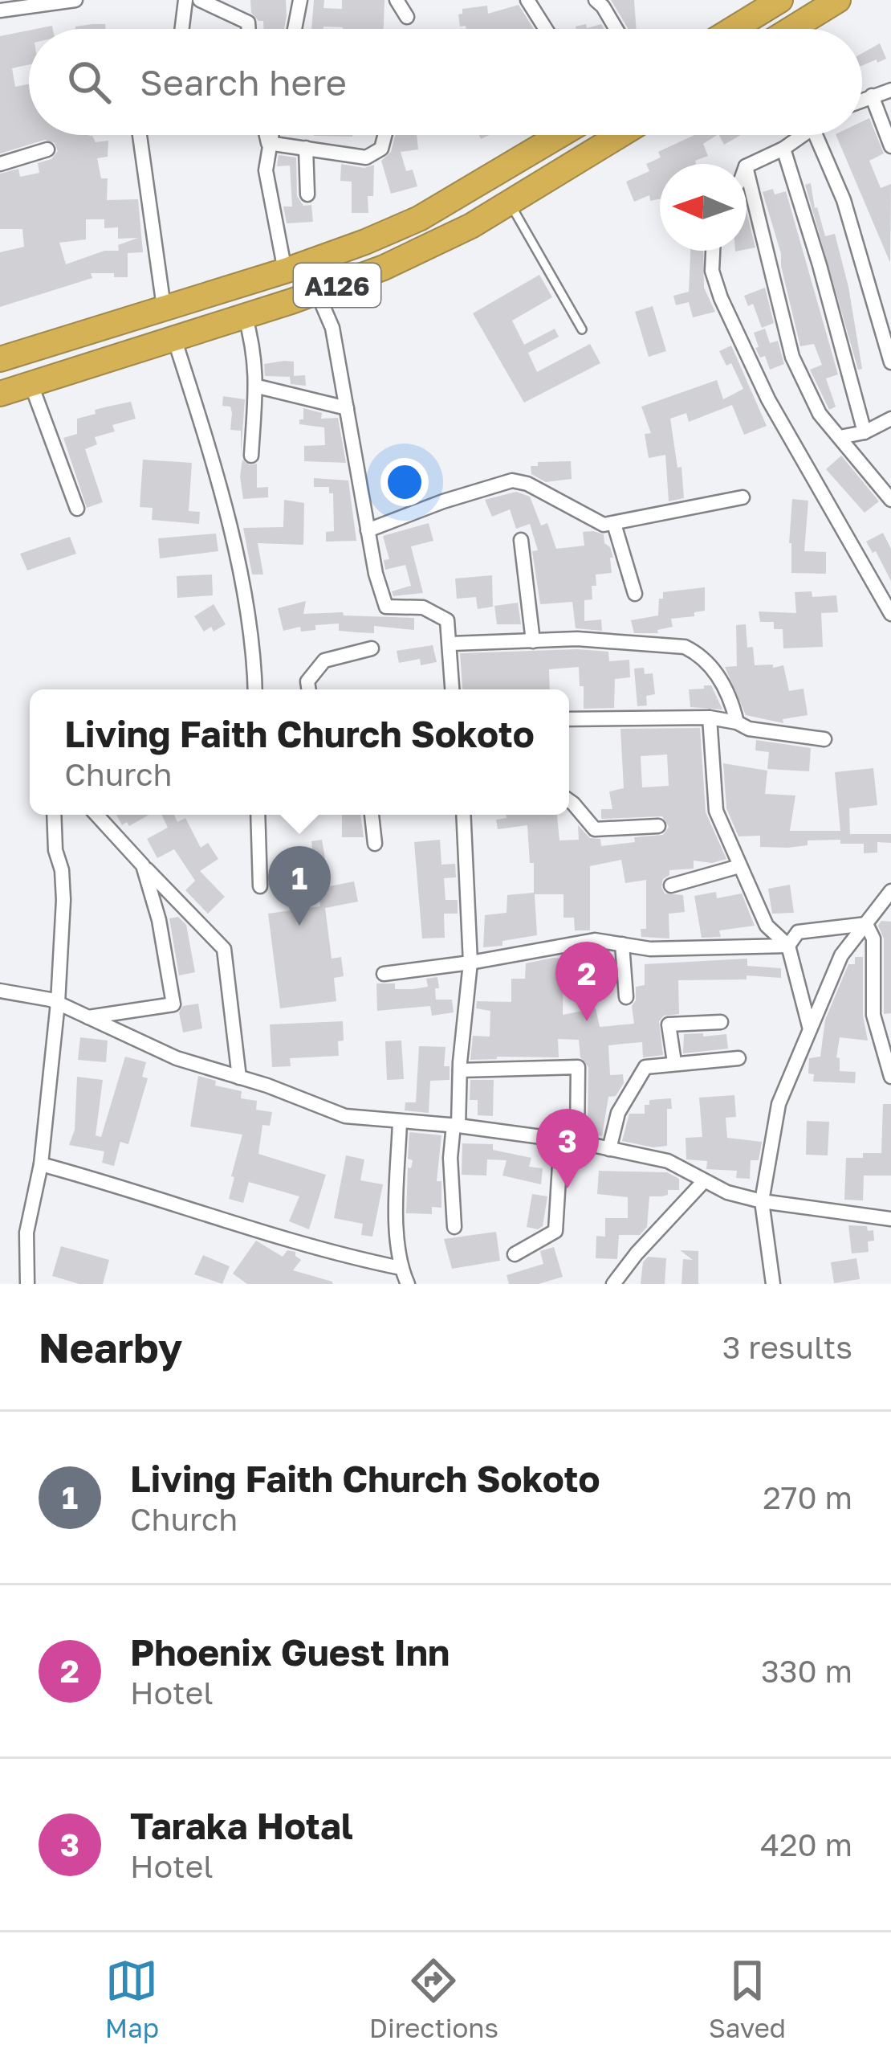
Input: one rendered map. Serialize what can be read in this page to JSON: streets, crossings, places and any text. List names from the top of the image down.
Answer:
{
  "streets": {
    "highway": ["A126"]
  },
  "north": "left",
  "page": {
    "search": "Search here",
    "popup": ["Living Faith Church Sokoto", "Church"],
    "pins": ["1", "2", "3"],
    "heading": ["Nearby", "3 results"],
    "list": [
      {
        "mark": "1",
        "name": "Living Faith Church Sokoto",
        "note": "Church",
        "value": "270 m"
      },
      {
        "mark": "2",
        "name": "Phoenix Guest Inn",
        "note": "Hotel",
        "value": "330 m"
      },
      {
        "mark": "3",
        "name": "Taraka Hotal",
        "note": "Hotel",
        "value": "420 m"
      }
    ],
    "nav": ["Map", "Directions", "Saved"]
  }
}
